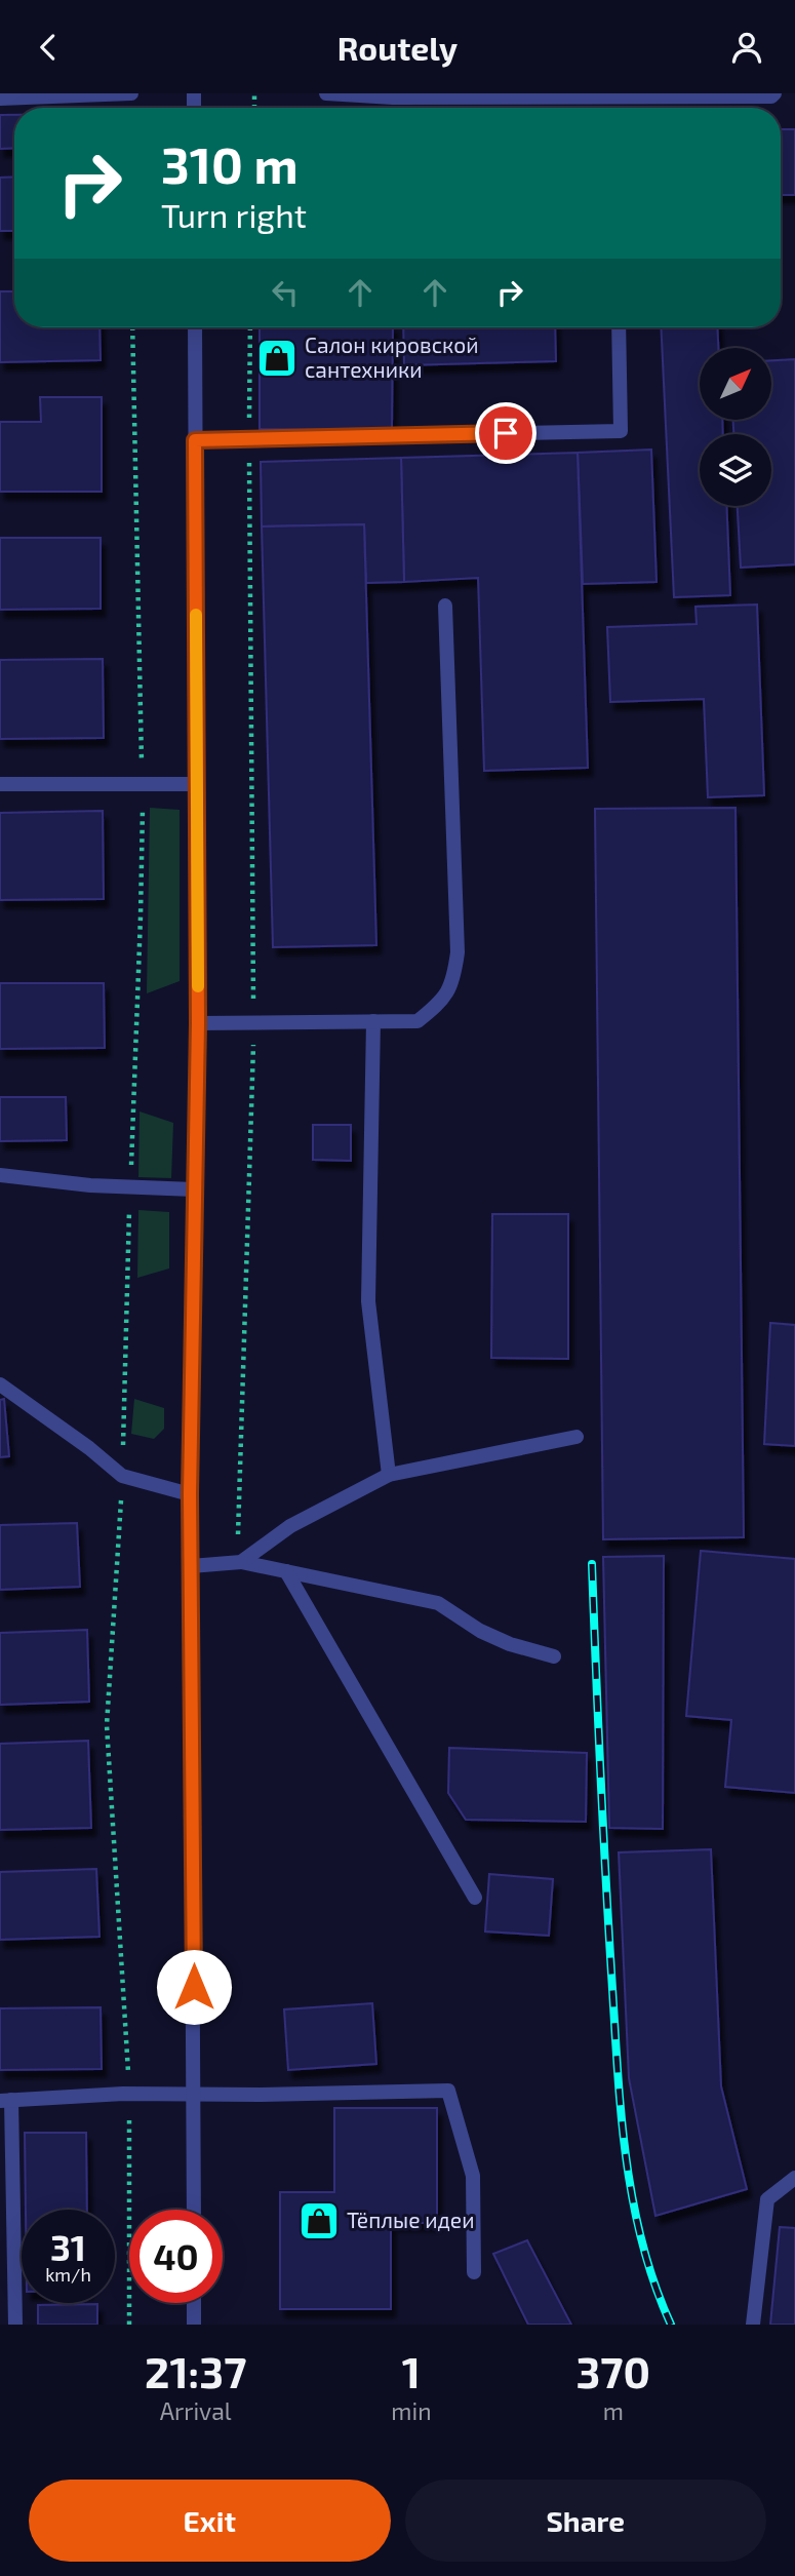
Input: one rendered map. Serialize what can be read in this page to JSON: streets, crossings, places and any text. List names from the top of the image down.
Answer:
{
  "places": {
    "shop": ["Салон кировской сантехники", "Тёплые идеи"]
  },
  "north": "top right",
  "page": {
    "header": "Routely",
    "turn": ["310 m", "Turn right"],
    "speed": "31 km/h",
    "limit": "40",
    "eta": [
      "21:37",
      "Arrival",
      "1",
      "min",
      "370",
      "m"
    ],
    "buttons": ["Exit", "Share"]
  }
}
